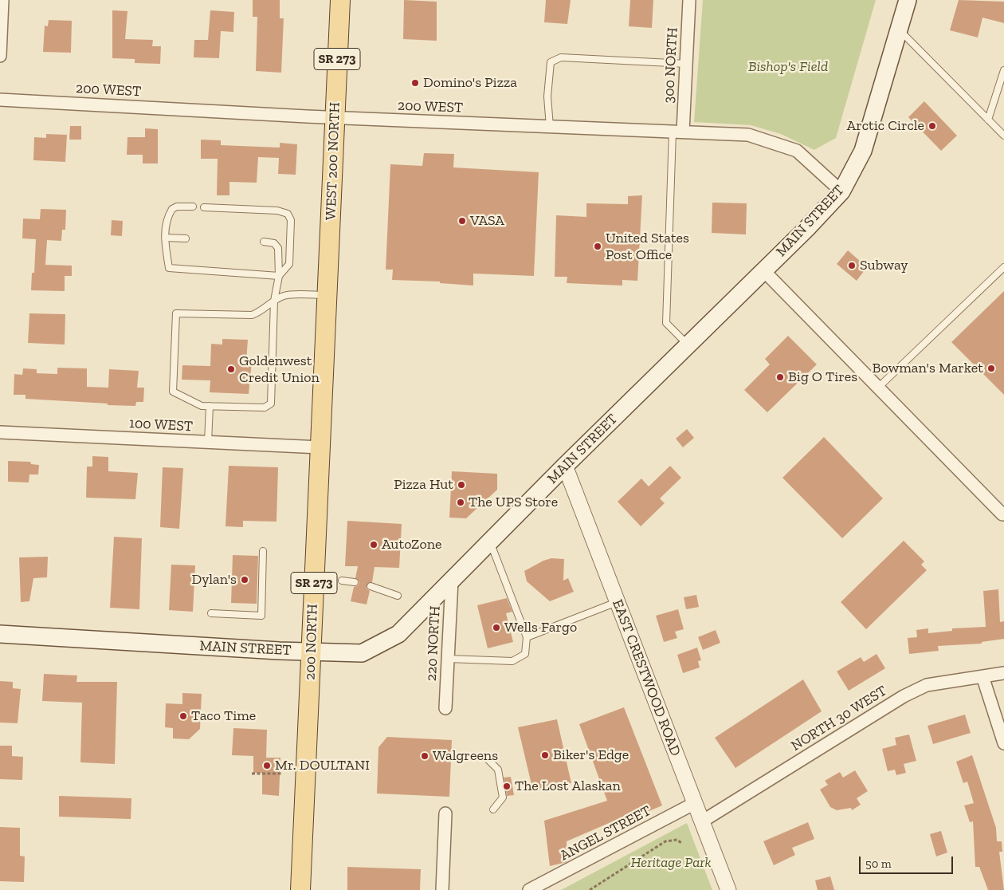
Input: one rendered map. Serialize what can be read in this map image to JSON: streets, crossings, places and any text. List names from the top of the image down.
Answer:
{
  "streets": {
    "main road": [
      "SR 273",
      "WEST 200 NORTH",
      "MAIN STREET",
      "200 NORTH"
    ],
    "street": [
      "300 NORTH",
      "200 WEST",
      "100 WEST",
      "220 NORTH",
      "EAST CRESTWOOD ROAD",
      "NORTH 30 WEST",
      "ANGEL STREET"
    ]
  },
  "crossings": [
    ["300 NORTH", "200 WEST"],
    ["200 WEST", "WEST 200 NORTH"],
    ["200 WEST", "MAIN STREET"],
    ["WEST 200 NORTH", "200 NORTH"],
    ["MAIN STREET", "200 NORTH"],
    ["MAIN STREET", "220 NORTH"],
    ["MAIN STREET", "EAST CRESTWOOD ROAD"],
    ["100 WEST", "200 NORTH"],
    ["EAST CRESTWOOD ROAD", "NORTH 30 WEST"],
    ["EAST CRESTWOOD ROAD", "ANGEL STREET"]
  ],
  "parks": ["Bishop's Field", "Heritage Park"],
  "places": [
    "Domino's Pizza",
    "Arctic Circle",
    "VASA",
    "United States Post Office",
    "Subway",
    "Bowman's Market",
    "Goldenwest Credit Union",
    "Big O Tires",
    "Pizza Hut",
    "The UPS Store",
    "AutoZone",
    "Dylan's",
    "Wells Fargo",
    "Taco Time",
    "Biker's Edge",
    "Walgreens",
    "Mr. DOULTANI",
    "The Lost Alaskan"
  ],
  "scale_bar": "50 m"
}
